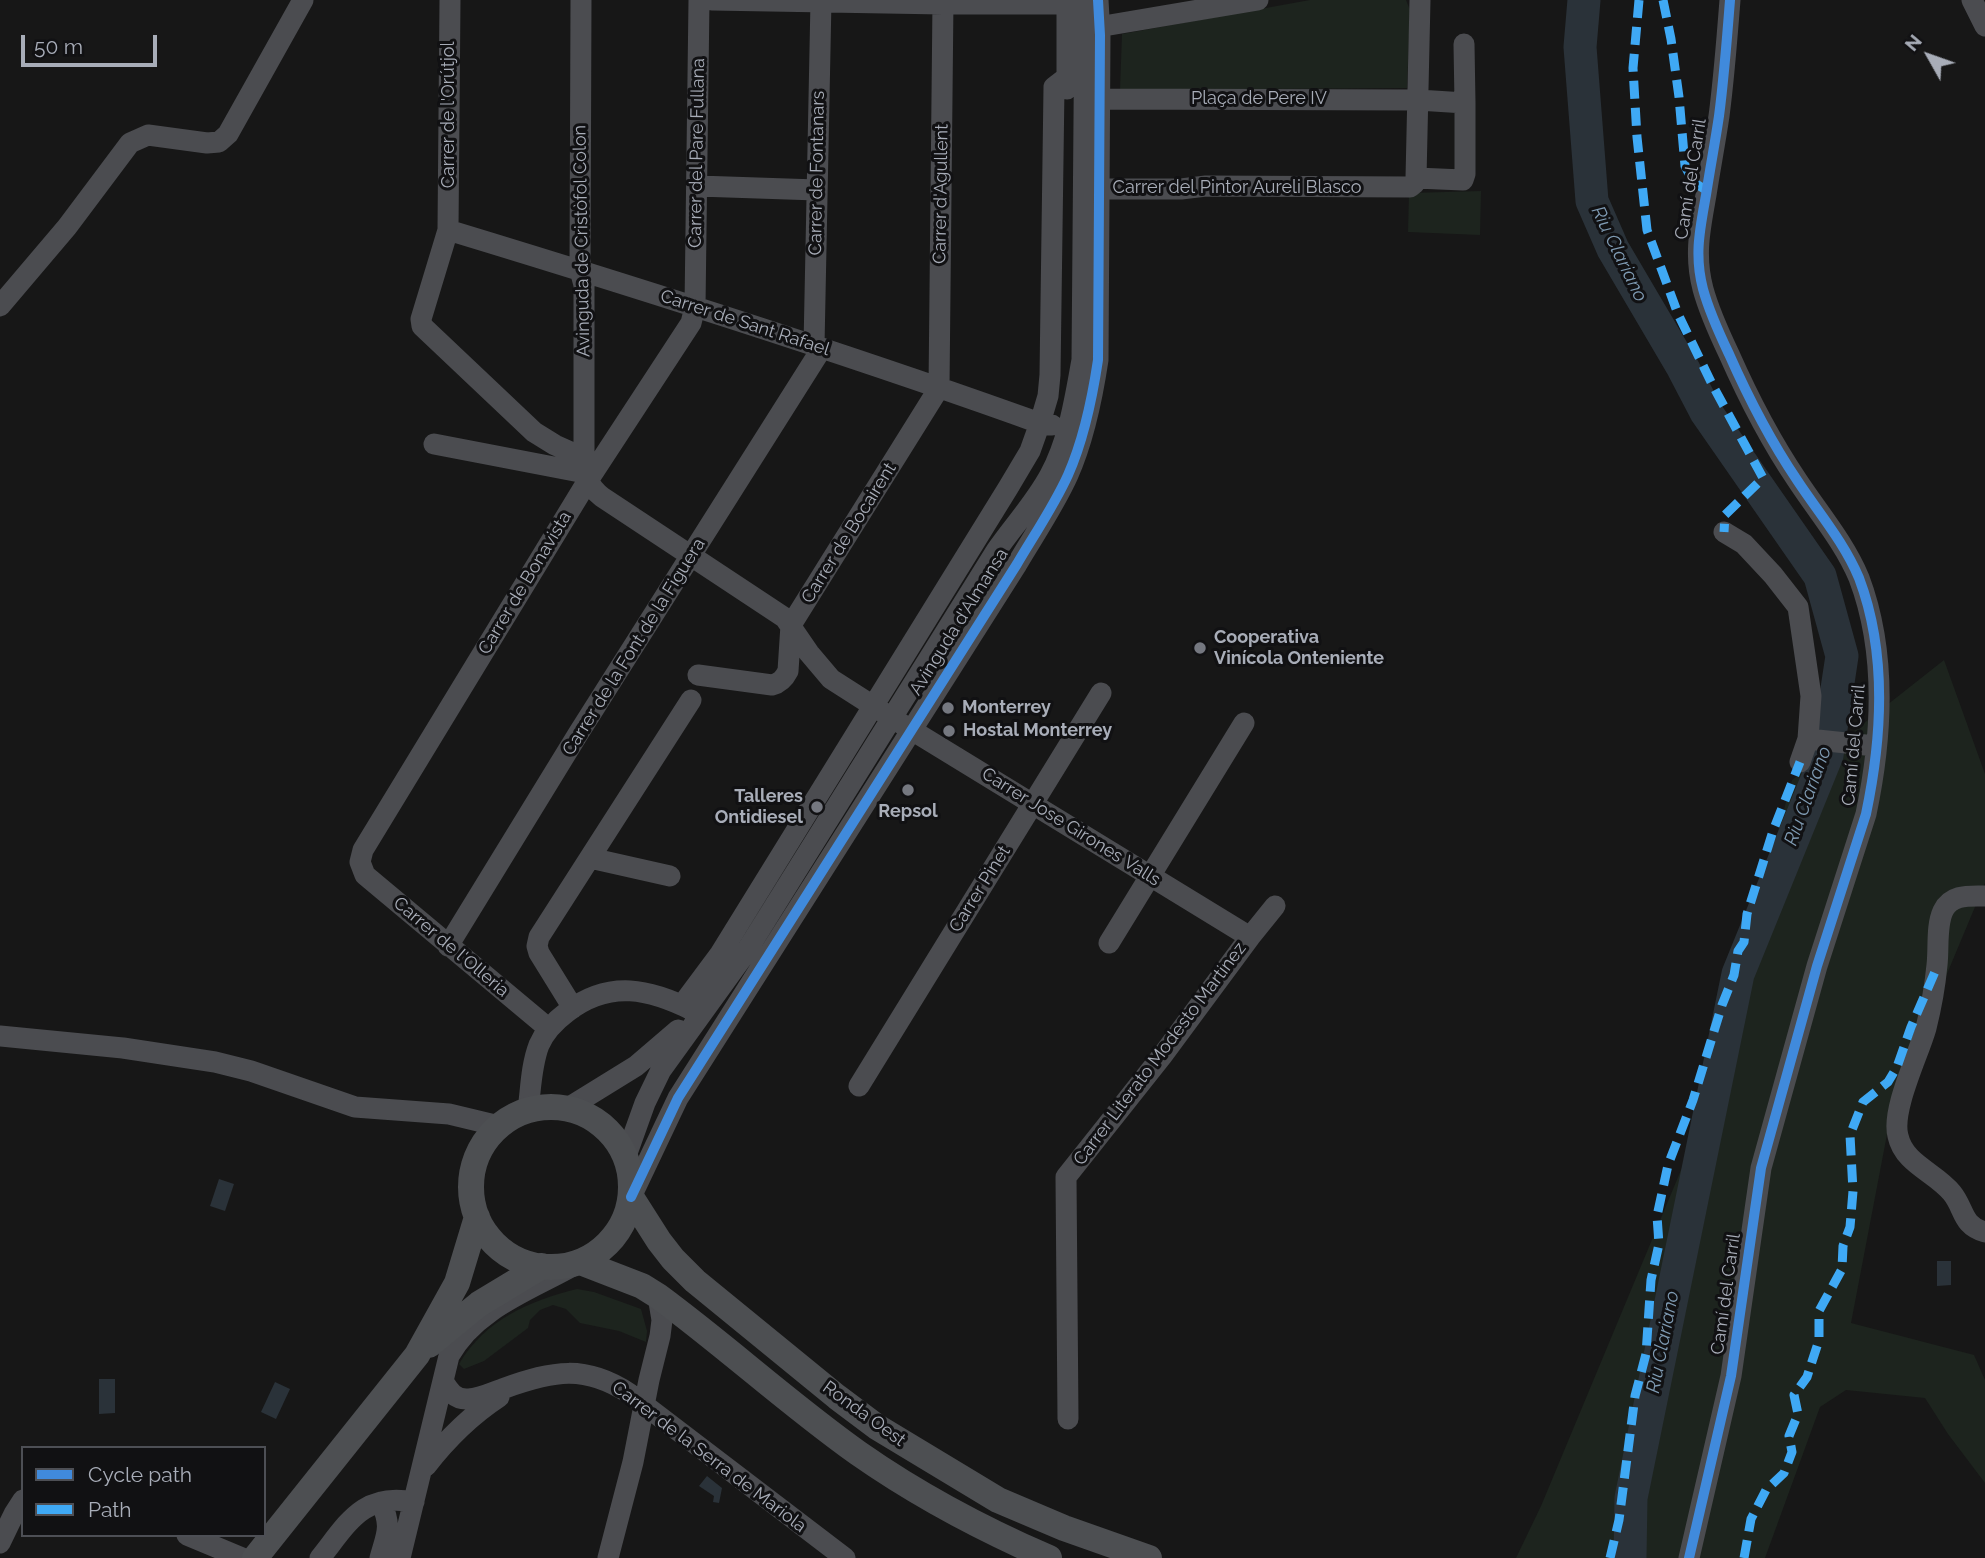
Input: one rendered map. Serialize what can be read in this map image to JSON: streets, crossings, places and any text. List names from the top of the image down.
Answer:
{
  "streets": {
    "main road": ["Ronda Oest"],
    "street": [
      "Plaça de Pere IV",
      "Carrer de l'Orútjol",
      "Carrer del Pare Fullana",
      "Carrer de Fontanars",
      "Camí del Carril",
      "Carrer del Pintor Aureli Blasco",
      "Carrer d'Agullent",
      "Avinguda de Cristòfol Colon",
      "Carrer de Sant Rafael",
      "Carrer de Bocairent",
      "Carrer de Bonavista",
      "Avinguda d'Almansa",
      "Carrer de la Font de la Figuera",
      "Carrer Jose Girones Valls",
      "Carrer Pinet",
      "Carrer de l'Olleria",
      "Carrer Literato Modesto Martinez",
      "Carrer de la Serra de Mariola"
    ]
  },
  "crossings": [
    ["Plaça de Pere IV", "Carrer del Pintor Aureli Blasco"],
    ["Plaça de Pere IV", "Avinguda d'Almansa"],
    ["Carrer de l'Orútjol", "Avinguda de Cristòfol Colon"],
    ["Carrer de l'Orútjol", "Carrer de Sant Rafael"],
    ["Carrer de l'Orútjol", "Carrer de Bonavista"],
    ["Carrer de l'Orútjol", "Carrer Jose Girones Valls"],
    ["Carrer del Pare Fullana", "Carrer de Sant Rafael"],
    ["Carrer del Pare Fullana", "Carrer de Bonavista"],
    ["Carrer de Fontanars", "Carrer de Sant Rafael"],
    ["Carrer de Fontanars", "Carrer de la Font de la Figuera"],
    ["Carrer del Pintor Aureli Blasco", "Avinguda d'Almansa"],
    ["Carrer d'Agullent", "Carrer de Sant Rafael"],
    ["Carrer d'Agullent", "Carrer de Bocairent"],
    ["Avinguda de Cristòfol Colon", "Carrer de Sant Rafael"],
    ["Avinguda de Cristòfol Colon", "Carrer de Bonavista"],
    ["Avinguda de Cristòfol Colon", "Carrer Jose Girones Valls"],
    ["Carrer de Sant Rafael", "Carrer de Bocairent"],
    ["Carrer de Sant Rafael", "Carrer de Bonavista"],
    ["Carrer de Sant Rafael", "Avinguda d'Almansa"],
    ["Carrer de Sant Rafael", "Carrer de la Font de la Figuera"],
    ["Carrer de Bocairent", "Carrer Jose Girones Valls"],
    ["Carrer de Bonavista", "Carrer Jose Girones Valls"],
    ["Carrer de Bonavista", "Carrer de l'Olleria"],
    ["Avinguda d'Almansa", "Carrer Jose Girones Valls"],
    ["Avinguda d'Almansa", "Ronda Oest"],
    ["Carrer de la Font de la Figuera", "Carrer Jose Girones Valls"],
    ["Carrer de la Font de la Figuera", "Carrer de l'Olleria"],
    ["Carrer Jose Girones Valls", "Carrer Pinet"],
    ["Carrer Jose Girones Valls", "Carrer Literato Modesto Martinez"]
  ],
  "water": ["Riu Clariano"],
  "places": [
    "Cooperativa Vinícola Onteniente",
    "Monterrey",
    "Hostal Monterrey",
    "Repsol",
    "Talleres Ontidiesel"
  ],
  "legend": ["Cycle path", "Path"],
  "scale_bar": "50 m",
  "north": "top left"
}
